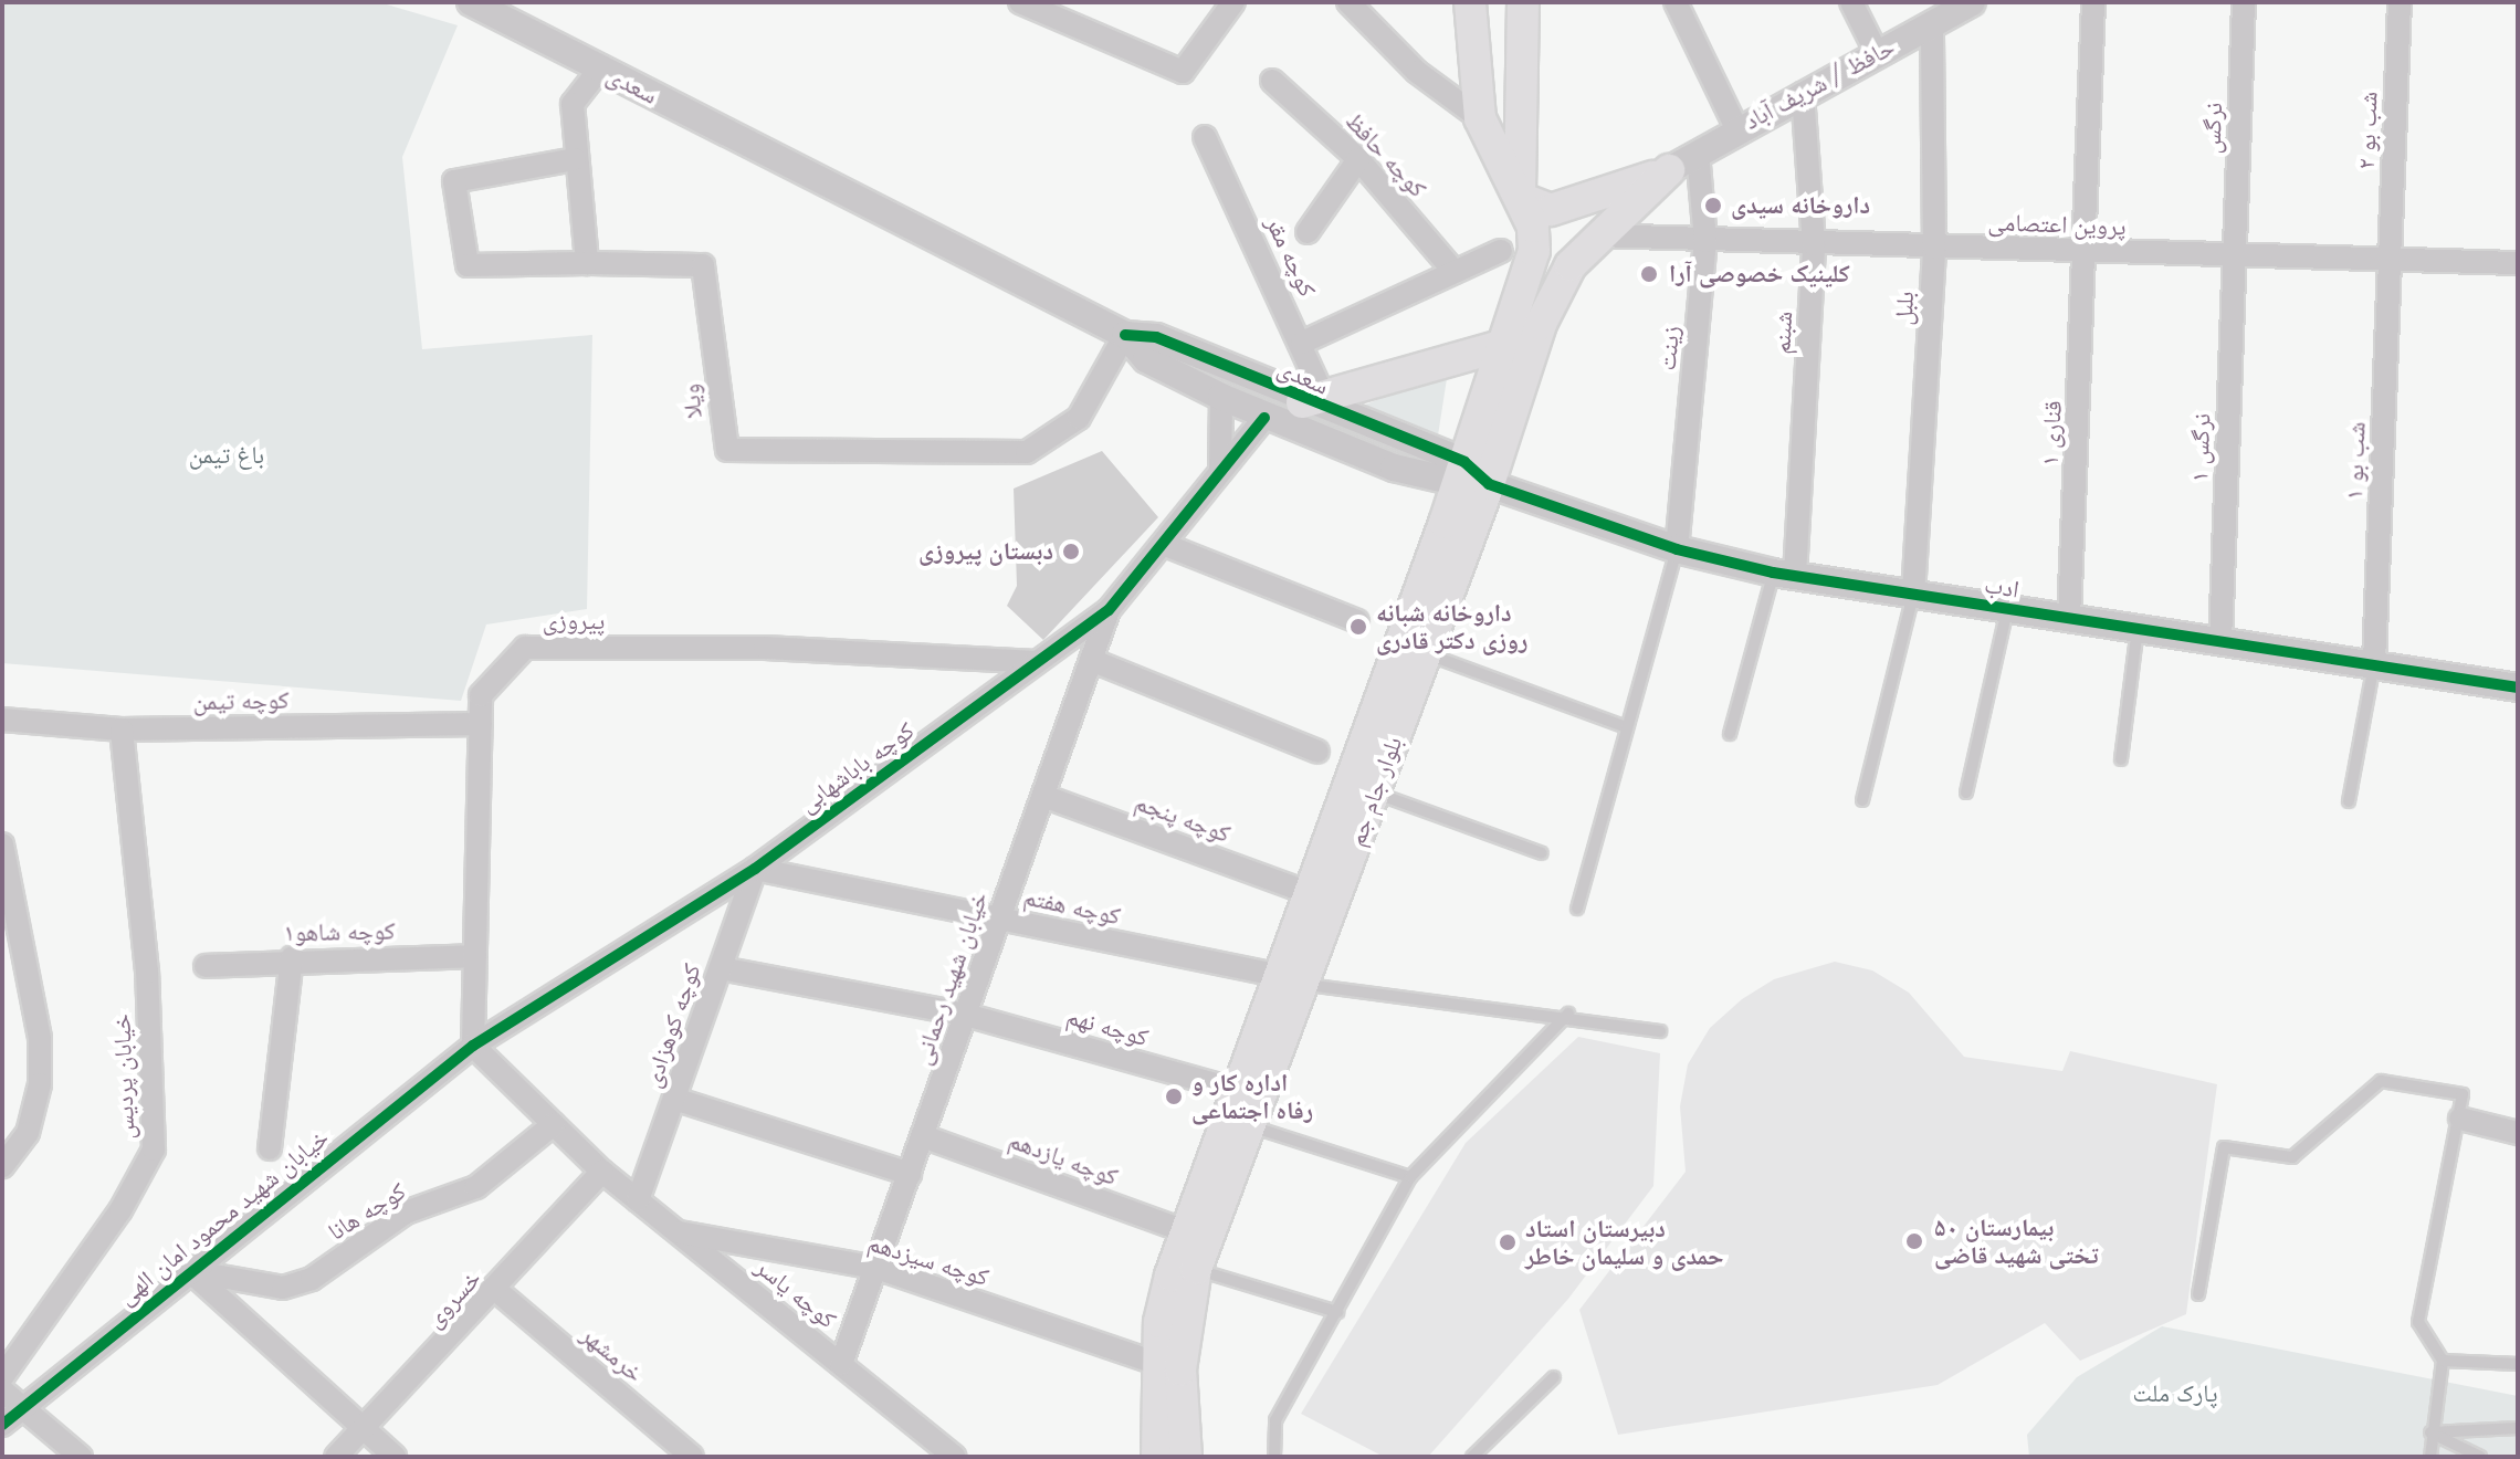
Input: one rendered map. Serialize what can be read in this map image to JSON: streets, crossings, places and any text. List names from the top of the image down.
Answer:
{
  "streets": {
    "main road": ["بلوار جام جم"],
    "street": [
      "حافظ / شریف آباد",
      "سعدی",
      "نرگس",
      "شب بو ۲",
      "کوچه حافظ",
      "پروین اعتصامی",
      "کوچه مقر",
      "بلبل",
      "شبنم",
      "زینت",
      "ویلا",
      "قناری ۱",
      "نرگس ۱",
      "شب بو ۱",
      "ادب",
      "پیروزی",
      "کوچه تیمن",
      "کوچه باباشهابی",
      "کوچه پنجم",
      "کوچه هفتم",
      "کوچه شاهو۱",
      "خیابان شهید رحمانی",
      "کوچه کوهزادی",
      "کوچه نهم",
      "خیابان پردیس",
      "کوچه یازدهم",
      "کوچه هانا",
      "خیابان شهید محمود امان الهی",
      "کوچه سیزدهم",
      "کوچه یاسر",
      "خسروی",
      "خرمشهر"
    ]
  },
  "crossings": [
    ["حافظ / شریف آباد", "بلبل"],
    ["حافظ / شریف آباد", "شبنم"],
    ["حافظ / شریف آباد", "زینت"],
    ["حافظ / شریف آباد", "بلوار جام جم"],
    ["سعدی", "کوچه مقر"],
    ["سعدی", "ویلا"],
    ["سعدی", "کوچه باباشهابی"],
    ["سعدی", "بلوار جام جم"],
    ["نرگس", "پروین اعتصامی"],
    ["نرگس", "نرگس ۱"],
    ["شب بو ۲", "پروین اعتصامی"],
    ["شب بو ۲", "شب بو ۱"],
    ["پروین اعتصامی", "بلبل"],
    ["پروین اعتصامی", "شبنم"],
    ["پروین اعتصامی", "زینت"],
    ["پروین اعتصامی", "قناری ۱"],
    ["پروین اعتصامی", "نرگس ۱"],
    ["پروین اعتصامی", "شب بو ۱"],
    ["پروین اعتصامی", "بلوار جام جم"],
    ["بلبل", "ادب"],
    ["شبنم", "ادب"],
    ["زینت", "ادب"],
    ["قناری ۱", "ادب"],
    ["نرگس ۱", "ادب"],
    ["شب بو ۱", "ادب"],
    ["ادب", "بلوار جام جم"],
    ["پیروزی", "کوچه تیمن"],
    ["پیروزی", "کوچه باباشهابی"],
    ["پیروزی", "کوچه شاهو۱"],
    ["پیروزی", "خیابان شهید محمود امان الهی"],
    ["پیروزی", "کوچه یاسر"],
    ["کوچه تیمن", "خیابان پردیس"],
    ["کوچه باباشهابی", "کوچه هفتم"],
    ["کوچه باباشهابی", "خیابان شهید رحمانی"],
    ["کوچه باباشهابی", "کوچه کوهزادی"],
    ["کوچه باباشهابی", "خیابان شهید محمود امان الهی"],
    ["کوچه باباشهابی", "کوچه یاسر"],
    ["بلوار جام جم", "کوچه پنجم"],
    ["بلوار جام جم", "کوچه هفتم"],
    ["بلوار جام جم", "کوچه نهم"],
    ["بلوار جام جم", "کوچه یازدهم"],
    ["بلوار جام جم", "کوچه سیزدهم"],
    ["کوچه پنجم", "خیابان شهید رحمانی"],
    ["کوچه هفتم", "خیابان شهید رحمانی"],
    ["کوچه هفتم", "کوچه کوهزادی"],
    ["خیابان شهید رحمانی", "کوچه نهم"],
    ["خیابان شهید رحمانی", "کوچه یازدهم"],
    ["خیابان شهید رحمانی", "کوچه سیزدهم"],
    ["خیابان شهید رحمانی", "کوچه یاسر"],
    ["کوچه کوهزادی", "کوچه نهم"],
    ["کوچه کوهزادی", "کوچه یاسر"],
    ["کوچه هانا", "خیابان شهید محمود امان الهی"],
    ["کوچه هانا", "کوچه یاسر"],
    ["خیابان شهید محمود امان الهی", "کوچه یاسر"],
    ["کوچه سیزدهم", "کوچه یاسر"],
    ["کوچه یاسر", "خسروی"],
    ["خسروی", "خرمشهر"]
  ],
  "parks": ["باغ تیمن", "پارک ملت"],
  "places": [
    "داروخانه سیدی",
    "کلینیک خصوصی آرا",
    "دبستان پیروزی",
    "داروخانه شبانه روزی دکتر قادری",
    "اداره کار و رفاه اجتماعی",
    "بیمارستان ۵۰ تختی شهید قاضی",
    "دبیرستان استاد حمدی و سلیمان خاطر"
  ]
}
